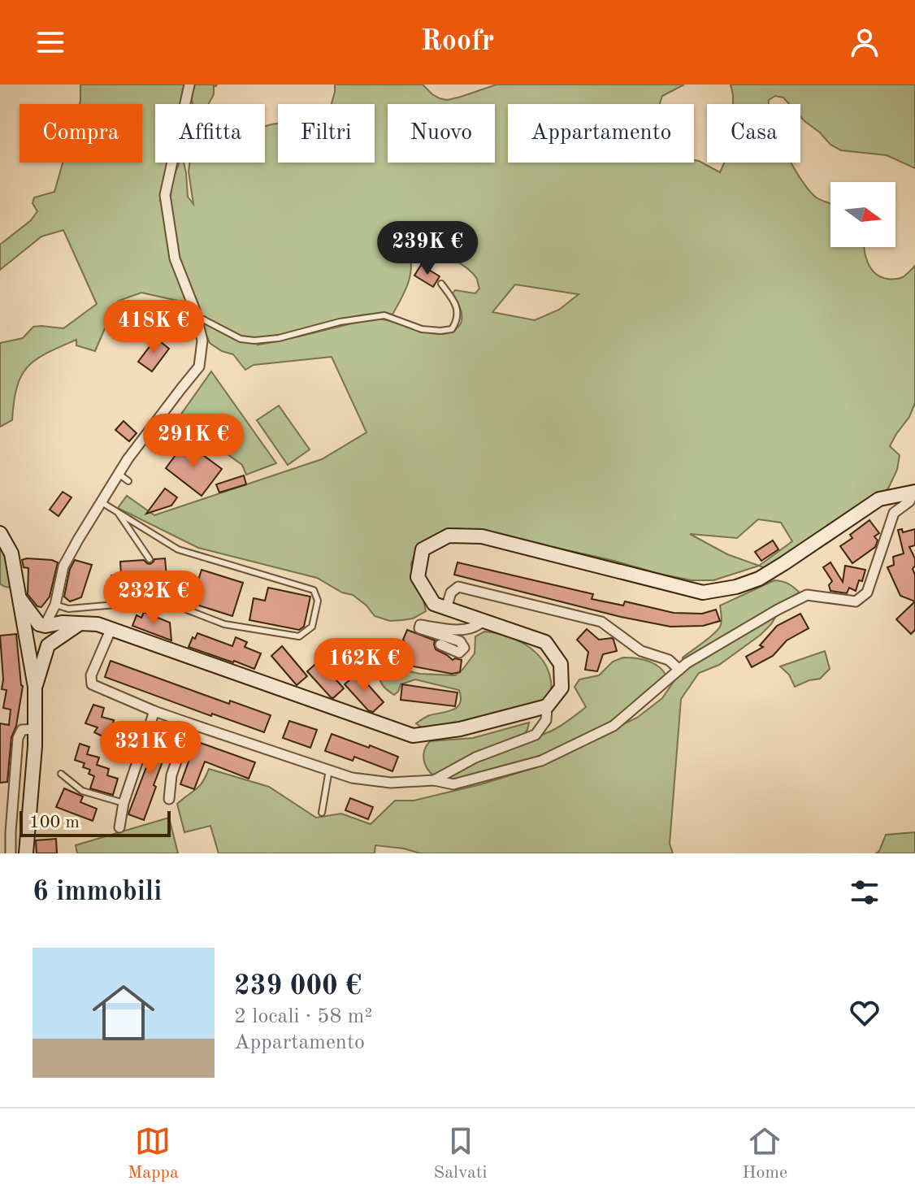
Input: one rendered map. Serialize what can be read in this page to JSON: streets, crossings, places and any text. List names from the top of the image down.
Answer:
{
  "scale_bar": "100 m",
  "north": "right",
  "page": {
    "header": "Roofr",
    "chip": [
      "Compra",
      "Affitta",
      "Filtri",
      "Nuovo",
      "Appartamento",
      "Casa"
    ],
    "price": [
      "239K €",
      "418K €",
      "291K €",
      "232K €",
      "162K €",
      "321K €"
    ],
    "scale": "100 m",
    "heading": "6 immobili",
    "list": [
      {
        "name": "239 000 €",
        "note": "2 locali · 58 m² · Appartamento"
      }
    ],
    "tabs": ["Mappa", "Salvati", "Home"]
  }
}
